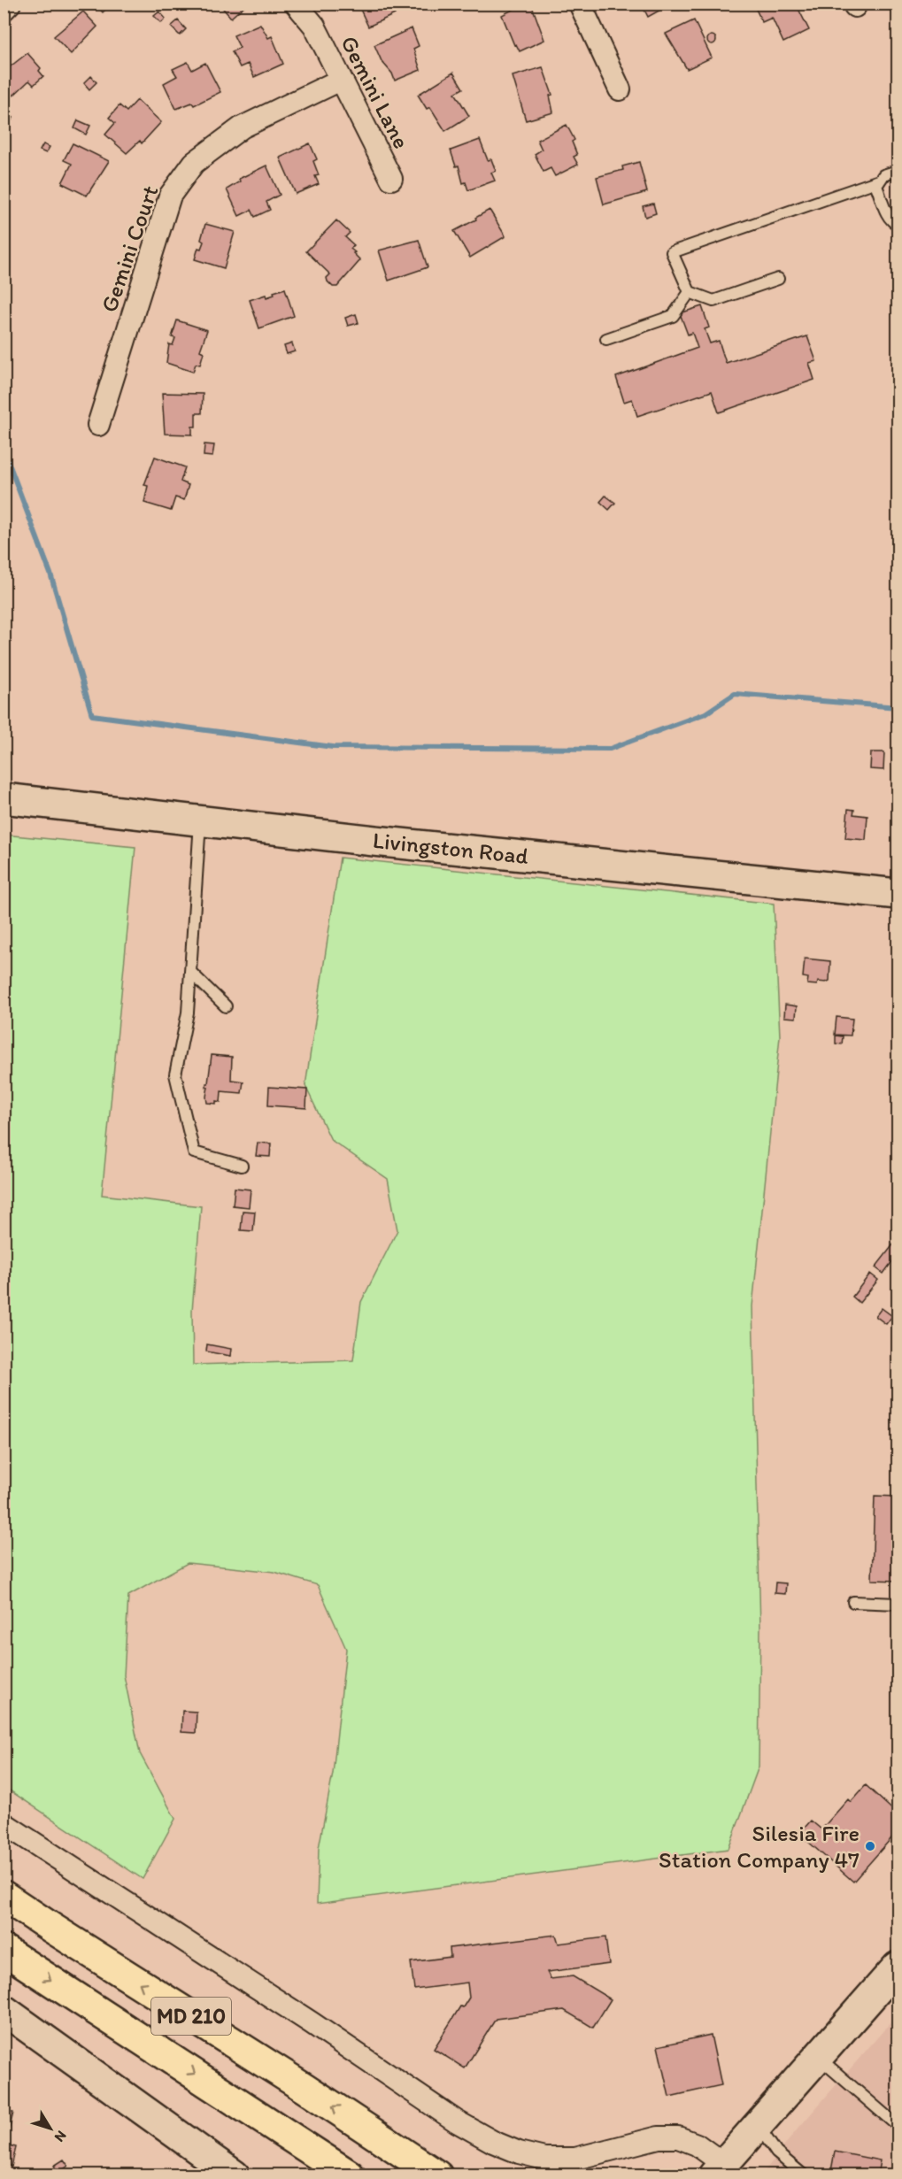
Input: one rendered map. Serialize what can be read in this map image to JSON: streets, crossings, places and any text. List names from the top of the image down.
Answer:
{
  "streets": {
    "highway": ["MD 210"],
    "main road": ["Livingston Road"],
    "street": ["Gemini Lane", "Gemini Court"]
  },
  "crossings": [
    ["Gemini Lane", "Gemini Court"]
  ],
  "places": ["Silesia Fire Station Company 47"],
  "north": "bottom right"
}
